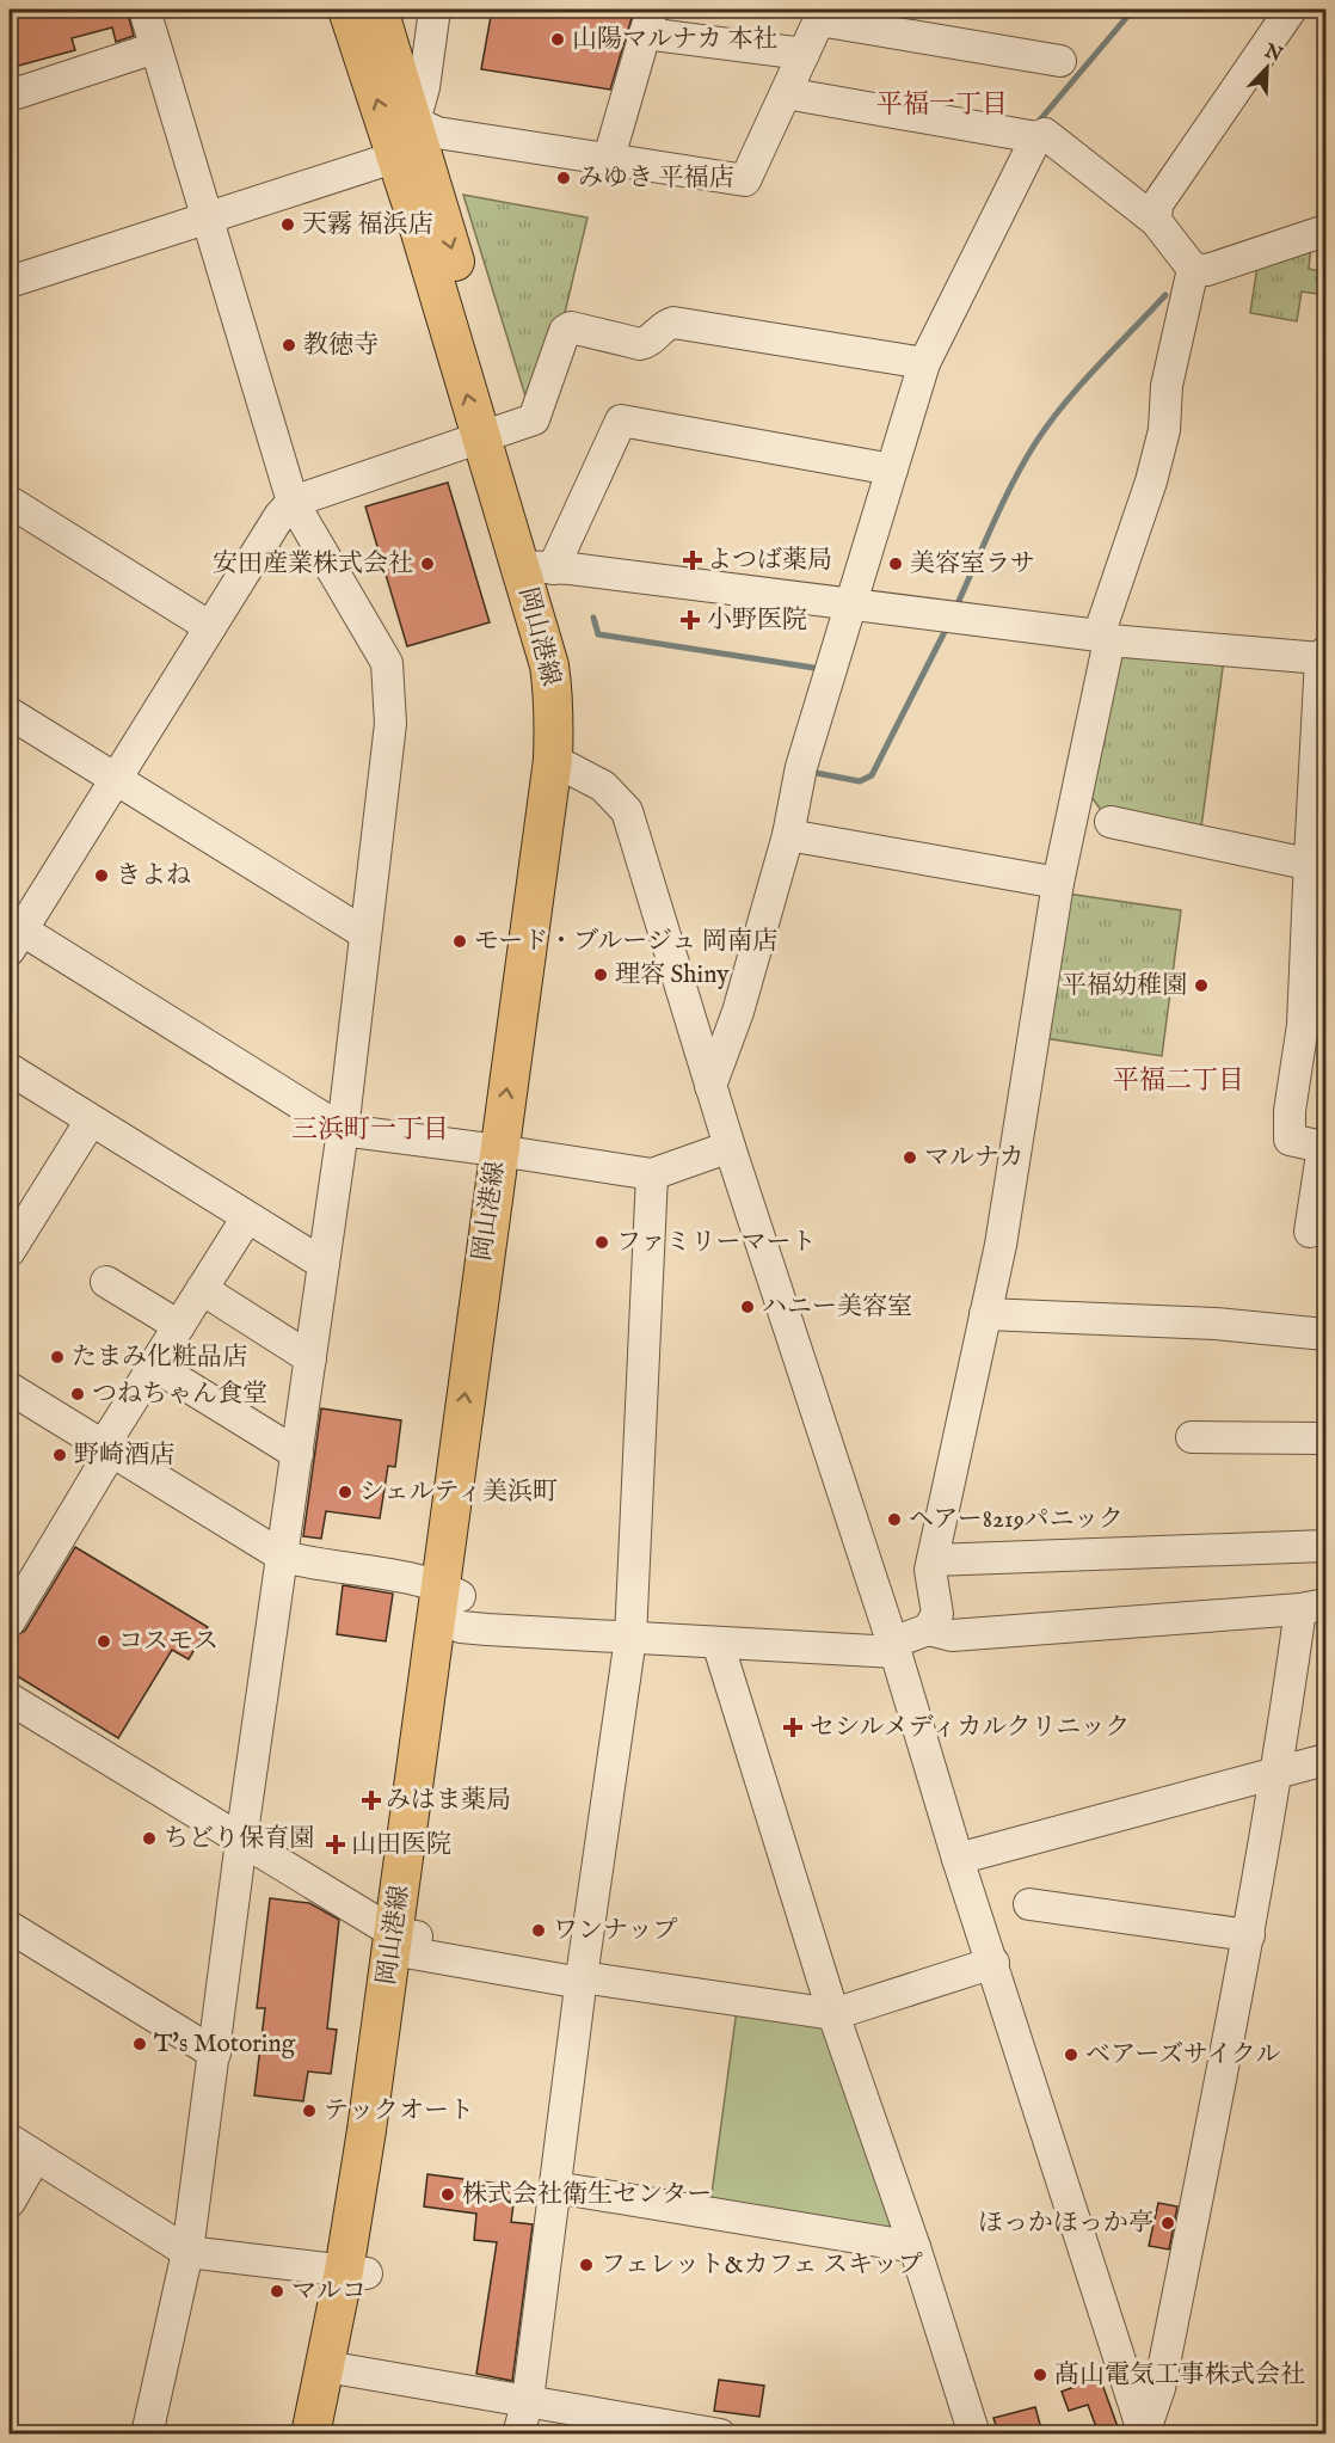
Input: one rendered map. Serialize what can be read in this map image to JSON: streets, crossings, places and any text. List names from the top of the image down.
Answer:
{
  "streets": {
    "main road": ["岡山港線"]
  },
  "districts": ["平福一丁目", "平福二丁目", "三浜町一丁目"],
  "places": {
    "other": [
      "山陽マルナカ 本社",
      "みゆき 平福店",
      "天霧 福浜店",
      "教徳寺",
      "安田産業株式会社",
      "美容室ラサ",
      "きよね",
      "モード・ブルージュ 岡南店",
      "理容 Shiny",
      "平福幼稚園",
      "マルナカ",
      "ファミリーマート",
      "ハニー美容室",
      "たまみ化粧品店",
      "つねちゃん食堂",
      "野崎酒店",
      "シェルティ美浜町",
      "ヘアー8219パニック",
      "コスモス",
      "ちどり保育園",
      "ワンナップ",
      "T's Motoring",
      "ベアーズサイクル",
      "テックオート",
      "株式会社衛生センター",
      "ほっかほっか亭",
      "フェレット&カフェ スキップ",
      "マルコ",
      "髙山電気工事株式会社"
    ],
    "health": [
      "よつば薬局",
      "小野医院",
      "セシルメディカルクリニック",
      "みはま薬局",
      "山田医院"
    ]
  },
  "north": "top right"
}
